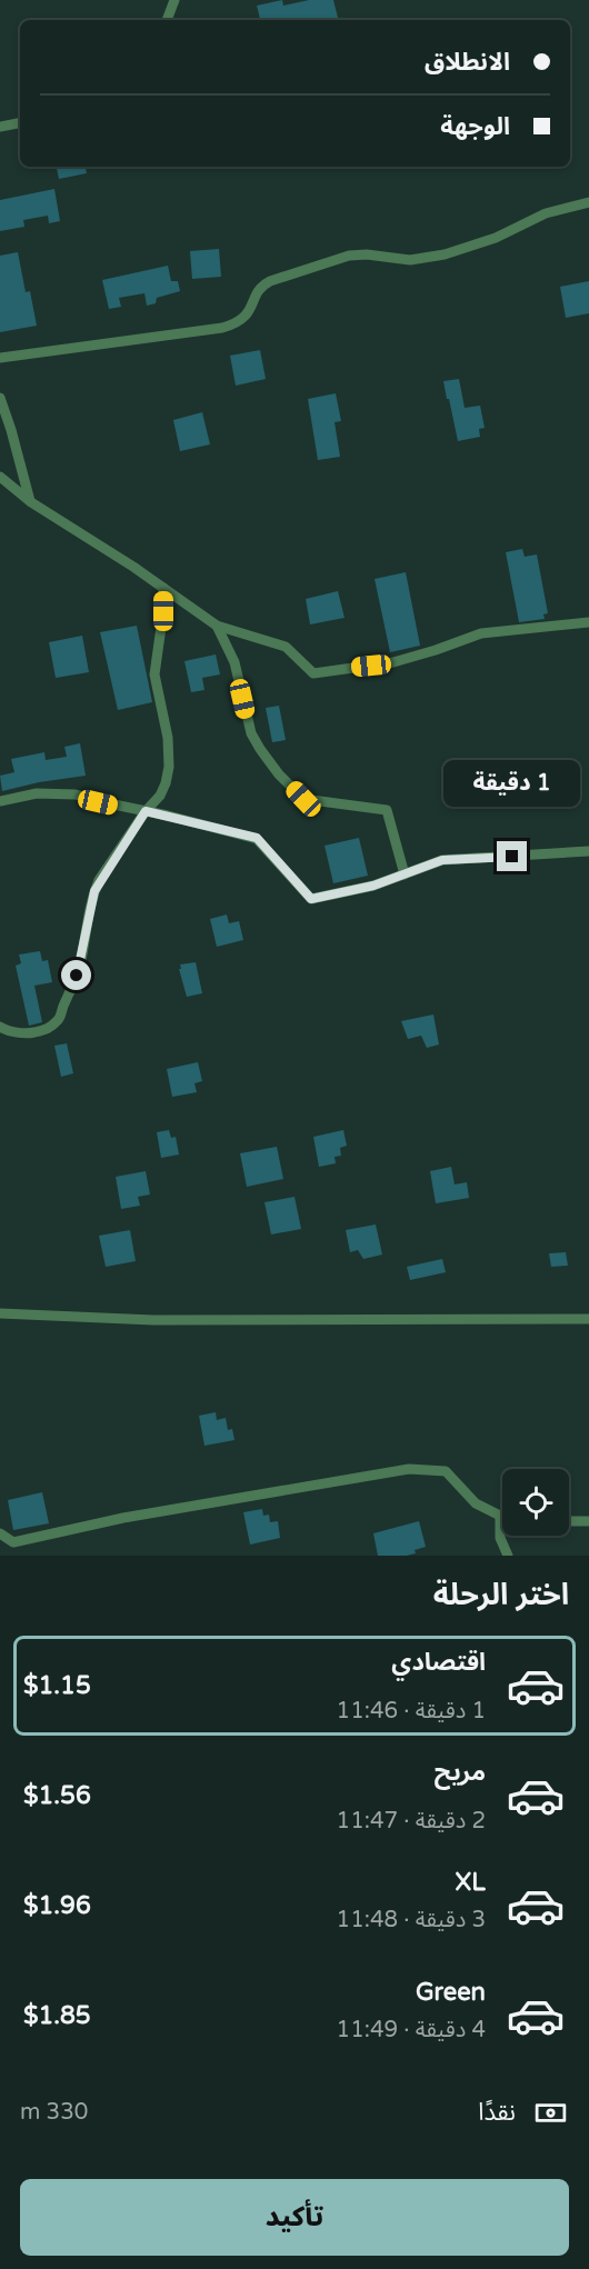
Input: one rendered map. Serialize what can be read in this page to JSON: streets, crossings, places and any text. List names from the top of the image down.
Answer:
{
  "page": {
    "banner": ["الانطلاق", "الوجهة"],
    "bubble": "1 دقيقة",
    "heading": "اختر الرحلة",
    "list": [
      {
        "name": "اقتصادي",
        "note": "1 دقيقة · 11:46",
        "value": "$1.15"
      },
      {
        "name": "مريح",
        "note": "2 دقيقة · 11:47",
        "value": "$1.56"
      },
      {
        "name": "XL",
        "note": "3 دقيقة · 11:48",
        "value": "$1.96"
      },
      {
        "name": "Green",
        "note": "4 دقيقة · 11:49",
        "value": "$1.85"
      }
    ],
    "pay": ["نقدًا", "330 m"],
    "buttons": "تأكيد"
  }
}
